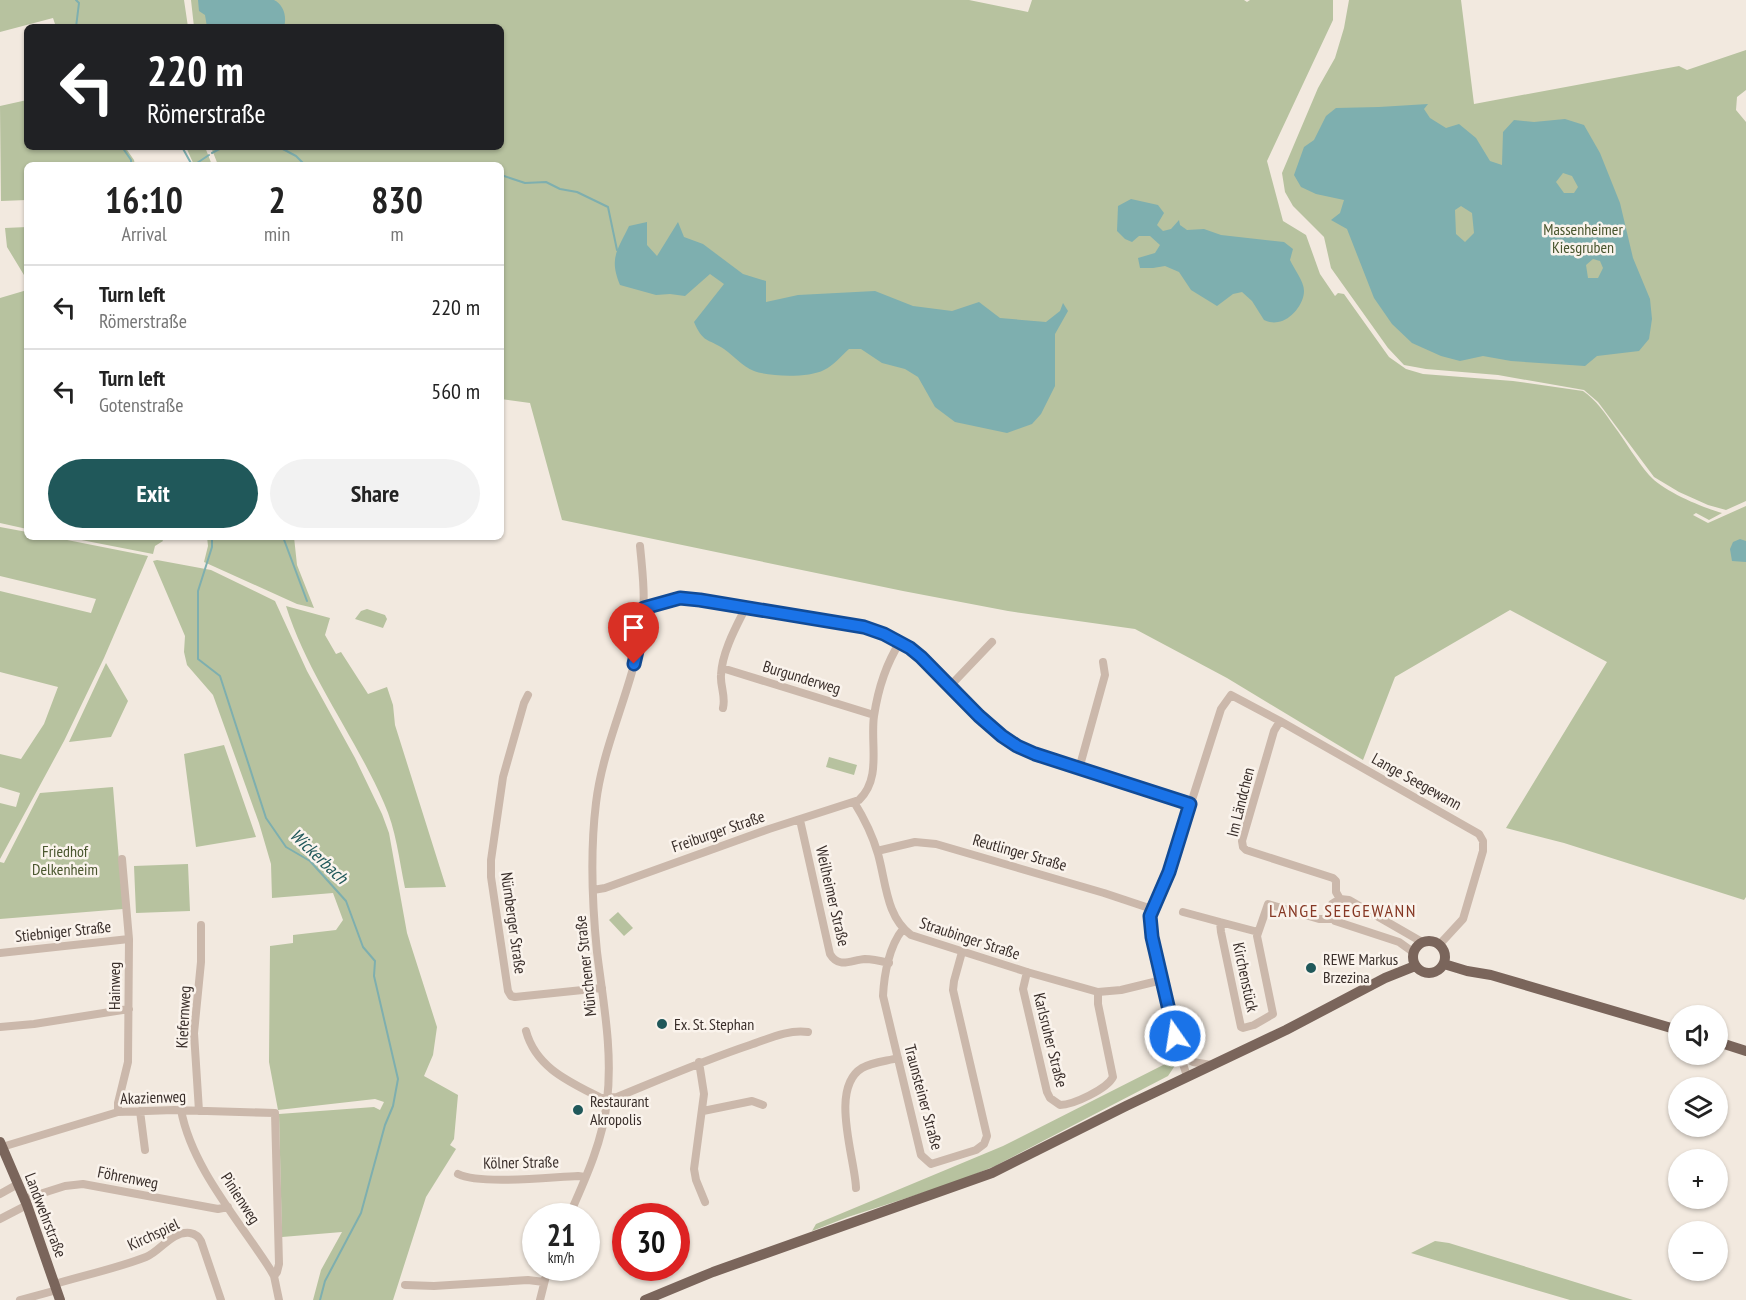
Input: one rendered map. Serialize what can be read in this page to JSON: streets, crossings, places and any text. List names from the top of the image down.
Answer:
{
  "streets": {
    "main road": ["Landwehrstraße"],
    "street": [
      "Burgunderweg",
      "Lange Seegewann",
      "Im Ländchen",
      "Freiburger Straße",
      "Reutlinger Straße",
      "Weilheimer Straße",
      "Nürnberger Straße",
      "Stiebniger Straße",
      "Straubinger Straße",
      "Münchener Straße",
      "Kirchenstück",
      "Hainweg",
      "Kiefernweg",
      "Karlsruher Straße",
      "Akazienweg",
      "Traunsteiner Straße",
      "Kölner Straße",
      "Föhrenweg",
      "Pinienweg",
      "Kirchspiel"
    ]
  },
  "crossings": [
    ["Lange Seegewann", "Im Ländchen"],
    ["Freiburger Straße", "Weilheimer Straße"],
    ["Freiburger Straße", "Straubinger Straße"],
    ["Freiburger Straße", "Münchener Straße"],
    ["Reutlinger Straße", "Straubinger Straße"],
    ["Weilheimer Straße", "Traunsteiner Straße"],
    ["Nürnberger Straße", "Münchener Straße"],
    ["Stiebniger Straße", "Hainweg"],
    ["Straubinger Straße", "Karlsruher Straße"],
    ["Straubinger Straße", "Traunsteiner Straße"],
    ["Münchener Straße", "Kölner Straße"],
    ["Hainweg", "Akazienweg"],
    ["Kiefernweg", "Akazienweg"],
    ["Akazienweg", "Pinienweg"],
    ["Akazienweg", "Landwehrstraße"],
    ["Föhrenweg", "Pinienweg"],
    ["Föhrenweg", "Landwehrstraße"],
    ["Landwehrstraße", "Kirchspiel"]
  ],
  "districts": ["LANGE SEEGEWANN"],
  "water": ["Wickerbach"],
  "parks": ["Massenheimer Kiesgruben", "Friedhof Delkenheim"],
  "places": ["REWE Markus Brzezina", "Ex. St. Stephan", "Restaurant Akropolis"],
  "page": {
    "turn": ["220 m", "Römerstraße"],
    "eta": [
      "16:10",
      "Arrival",
      "2",
      "min",
      "830",
      "m"
    ],
    "list": [
      {
        "name": "Turn left",
        "note": "Römerstraße",
        "value": "220 m"
      },
      {
        "name": "Turn left",
        "note": "Gotenstraße",
        "value": "560 m"
      }
    ],
    "buttons": ["Exit", "Share"],
    "map_buttons": ["+", "−"],
    "speed": "21 km/h",
    "limit": "30"
  }
}
